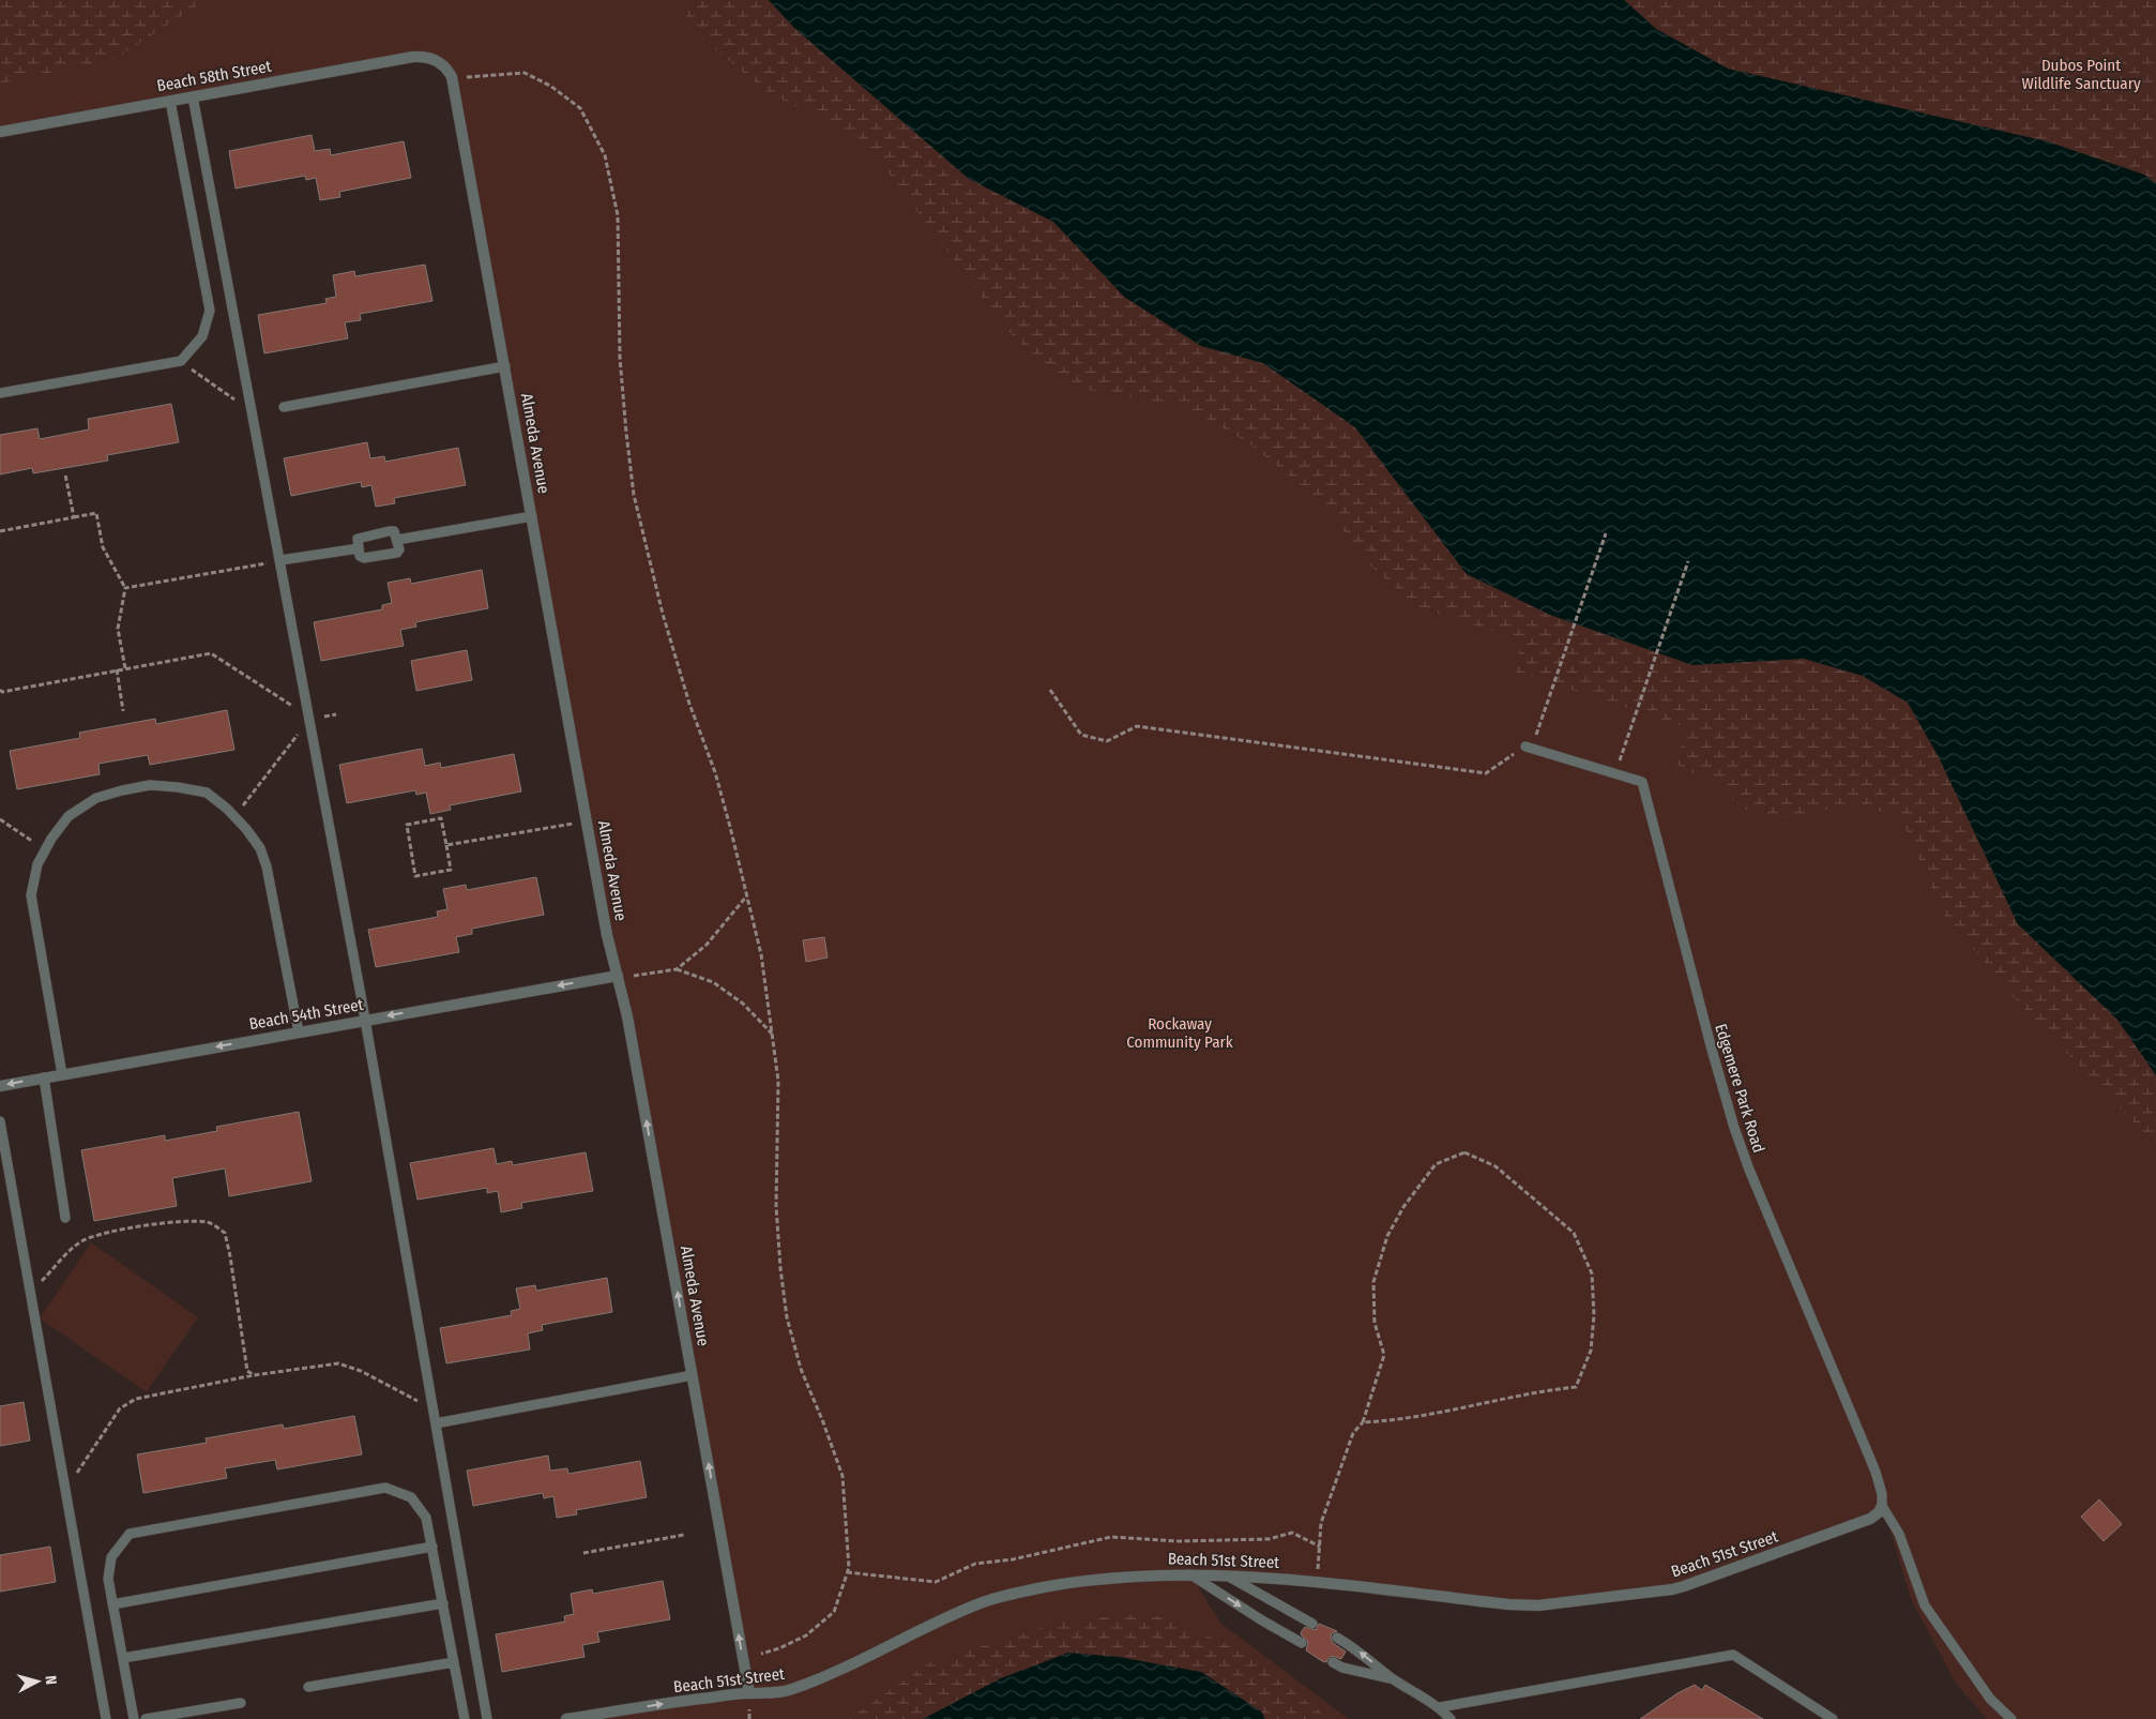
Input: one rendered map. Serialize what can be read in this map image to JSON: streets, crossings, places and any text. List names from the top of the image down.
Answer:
{
  "streets": {
    "street": [
      "Beach 58th Street",
      "Almeda Avenue",
      "Beach 54th Street",
      "Beach 51st Street"
    ],
    "lane": ["Edgemere Park Road"]
  },
  "crossings": [
    ["Beach 58th Street", "Almeda Avenue"],
    ["Almeda Avenue", "Beach 54th Street"],
    ["Almeda Avenue", "Beach 51st Street"],
    ["Edgemere Park Road", "Beach 51st Street"]
  ],
  "one_way": ["Almeda Avenue", "Beach 54th Street"],
  "parks": ["Dubos Point Wildlife Sanctuary", "Rockaway Community Park"],
  "north": "right"
}
